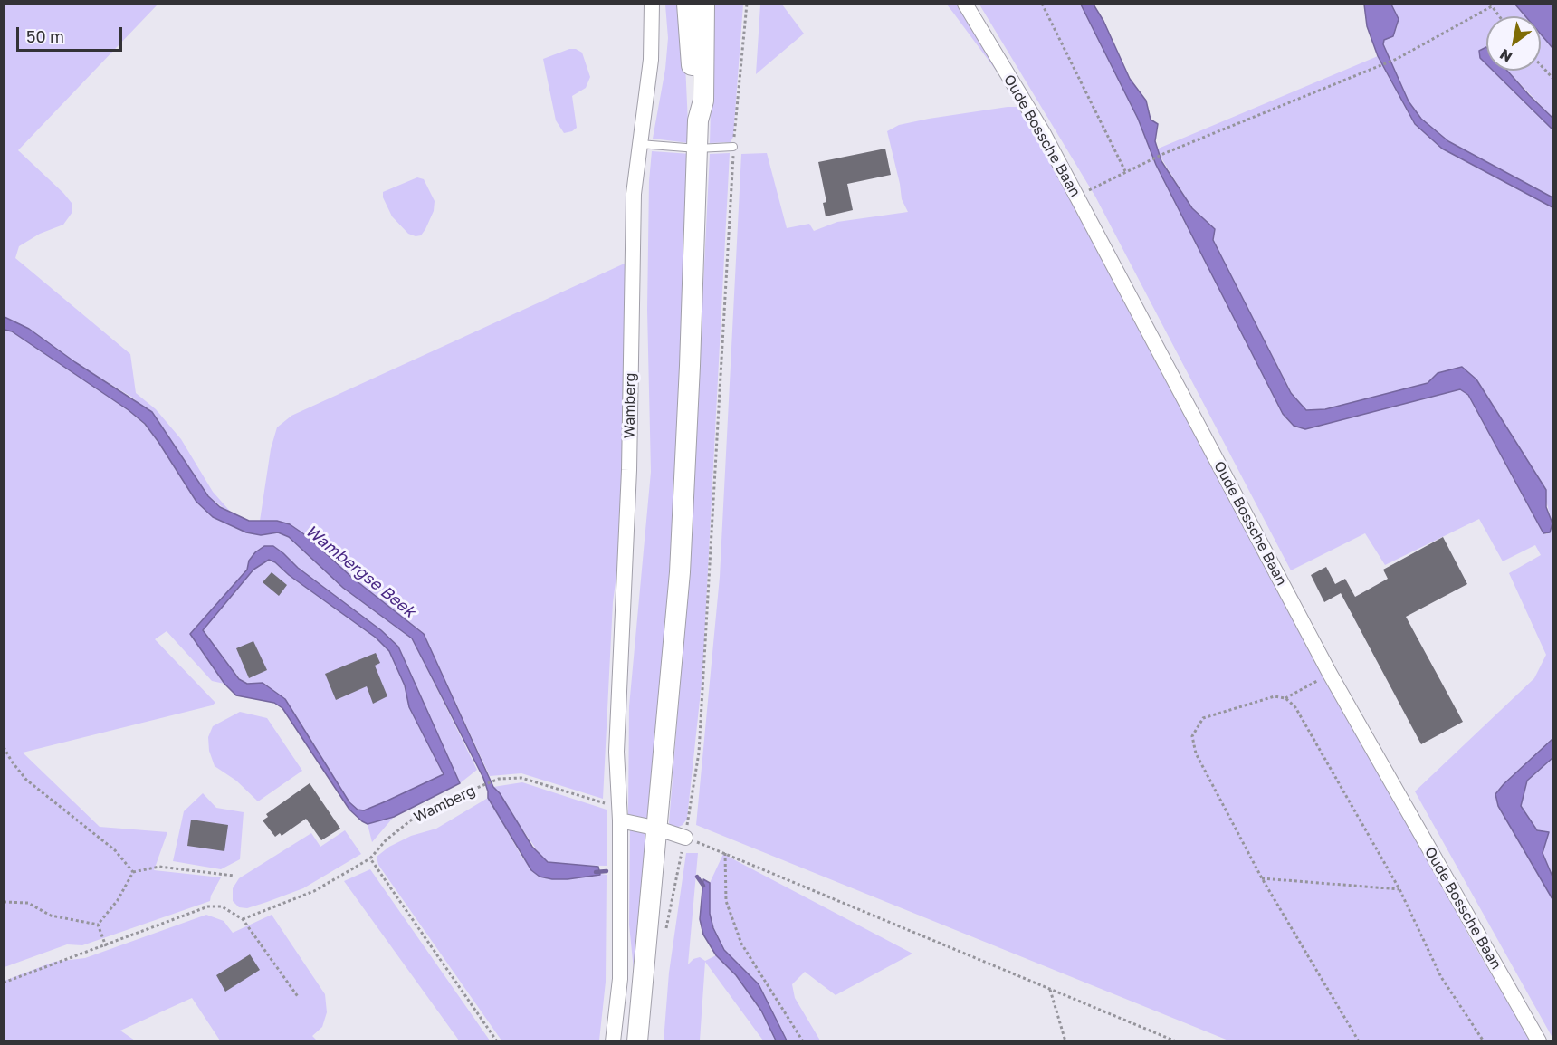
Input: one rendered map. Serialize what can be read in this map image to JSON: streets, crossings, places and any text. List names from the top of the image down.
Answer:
{
  "streets": {
    "street": ["Oude Bossche Baan", "Wamberg"]
  },
  "water": ["Wambergse Beek"],
  "scale_bar": "50 m",
  "north": "bottom left"
}
